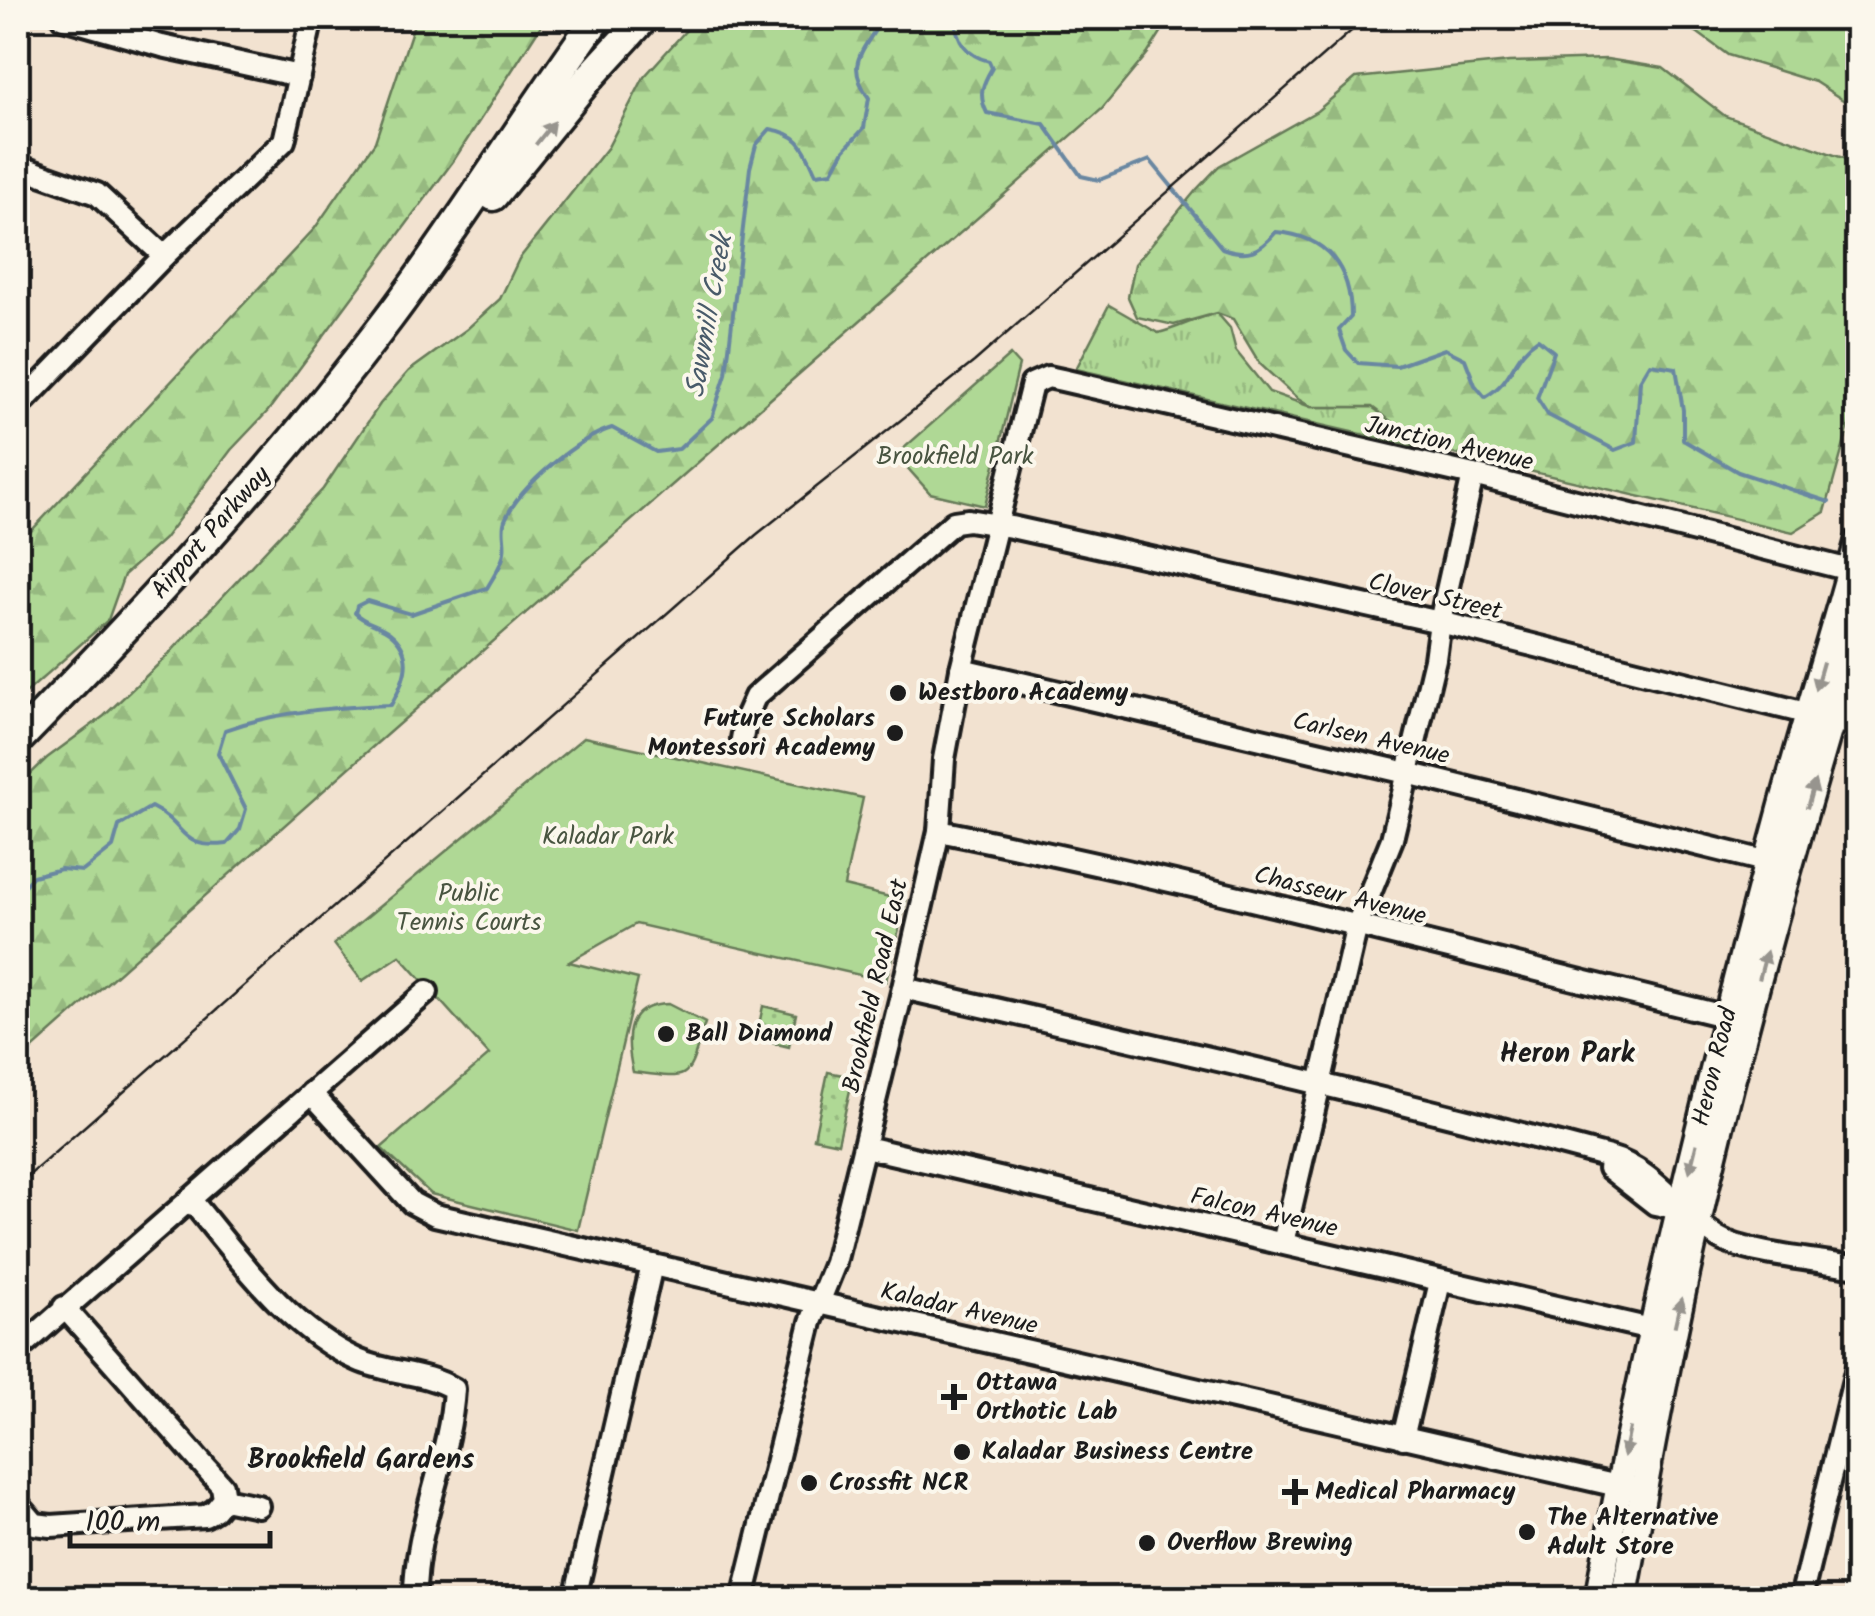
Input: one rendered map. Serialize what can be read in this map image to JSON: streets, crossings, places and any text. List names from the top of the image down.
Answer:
{
  "streets": {
    "highway": ["Airport Parkway"],
    "main road": ["Heron Road"],
    "street": [
      "Junction Avenue",
      "Clover Street",
      "Carlsen Avenue",
      "Chasseur Avenue",
      "Brookfield Road East",
      "Falcon Avenue",
      "Kaladar Avenue"
    ]
  },
  "crossings": [
    ["Junction Avenue", "Brookfield Road East"],
    ["Junction Avenue", "Heron Road"],
    ["Clover Street", "Brookfield Road East"],
    ["Clover Street", "Heron Road"],
    ["Carlsen Avenue", "Brookfield Road East"],
    ["Carlsen Avenue", "Heron Road"],
    ["Chasseur Avenue", "Brookfield Road East"],
    ["Chasseur Avenue", "Heron Road"],
    ["Brookfield Road East", "Falcon Avenue"],
    ["Brookfield Road East", "Kaladar Avenue"],
    ["Heron Road", "Falcon Avenue"],
    ["Heron Road", "Kaladar Avenue"]
  ],
  "districts": ["Heron Park", "Brookfield Gardens"],
  "water": ["Sawmill Creek"],
  "parks": ["Brookfield Park", "Kaladar Park", "Public Tennis Courts"],
  "places": {
    "other": [
      "Westboro Academy",
      "Future Scholars Montessori Academy",
      "Ball Diamond",
      "Kaladar Business Centre",
      "Crossfit NCR",
      "The Alternative Adult Store",
      "Overflow Brewing"
    ],
    "health": ["Ottawa Orthotic Lab", "Medical Pharmacy"]
  },
  "scale_bar": "100 m"
}
